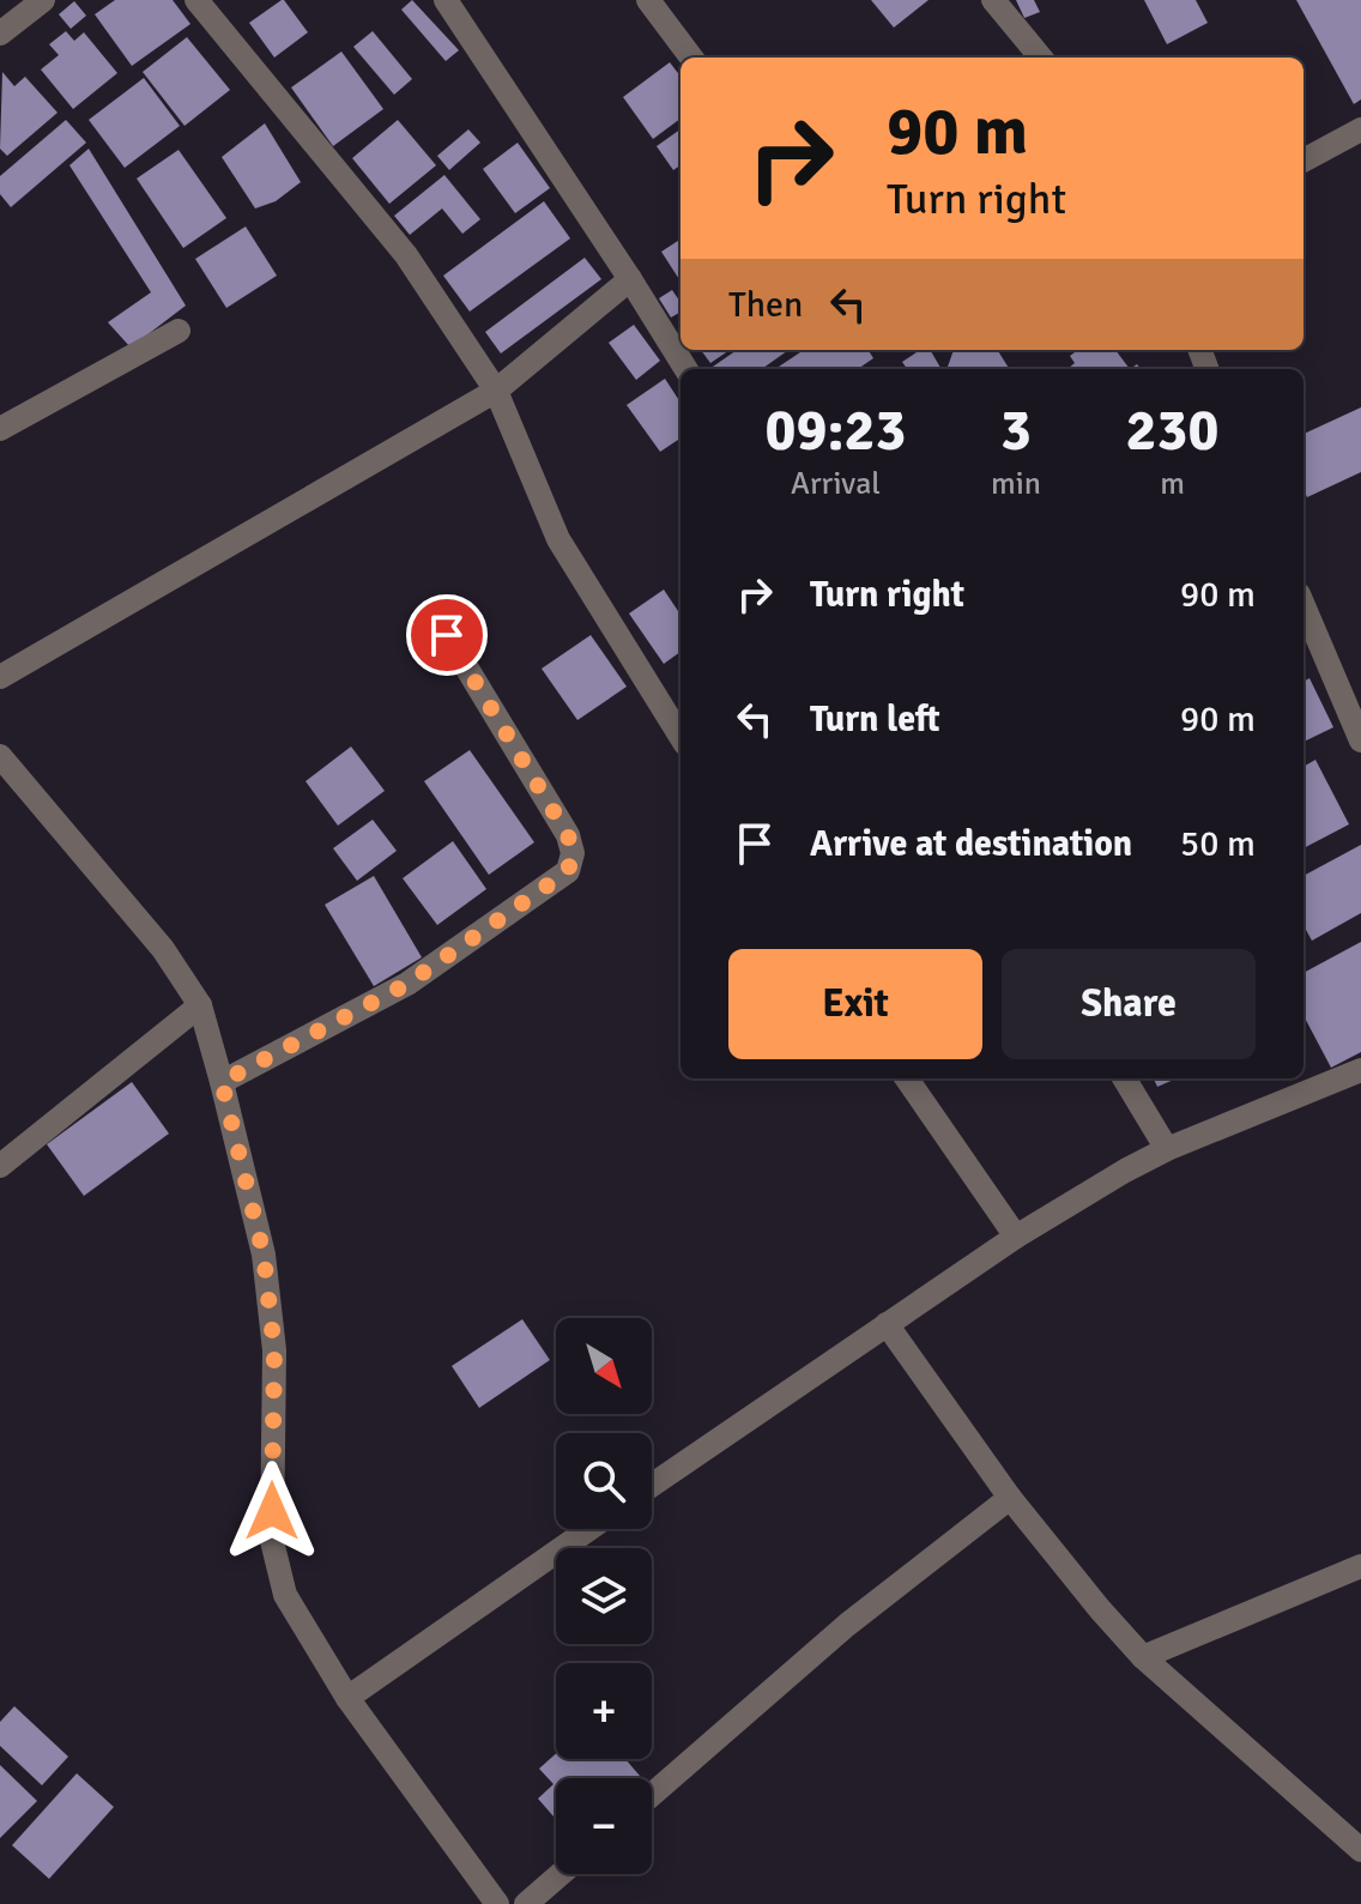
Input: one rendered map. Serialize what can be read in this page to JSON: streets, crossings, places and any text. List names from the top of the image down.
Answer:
{
  "north": "bottom right",
  "page": {
    "turn": ["90 m", "Turn right"],
    "then": "Then",
    "eta": [
      "09:23",
      "Arrival",
      "3",
      "min",
      "230",
      "m"
    ],
    "list": [
      {
        "name": "Turn right",
        "value": "90 m"
      },
      {
        "name": "Turn left",
        "value": "90 m"
      },
      {
        "name": "Arrive at destination",
        "value": "50 m"
      }
    ],
    "buttons": ["Exit", "Share"],
    "map_buttons": ["+", "−"]
  }
}
